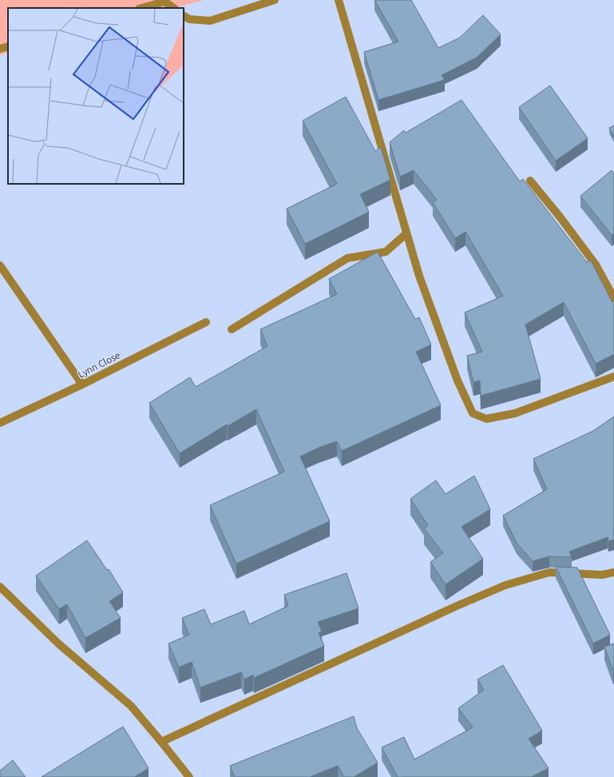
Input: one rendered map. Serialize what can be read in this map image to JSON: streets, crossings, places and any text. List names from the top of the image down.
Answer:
{
  "streets": {
    "street": ["Lynn Close"]
  }
}
